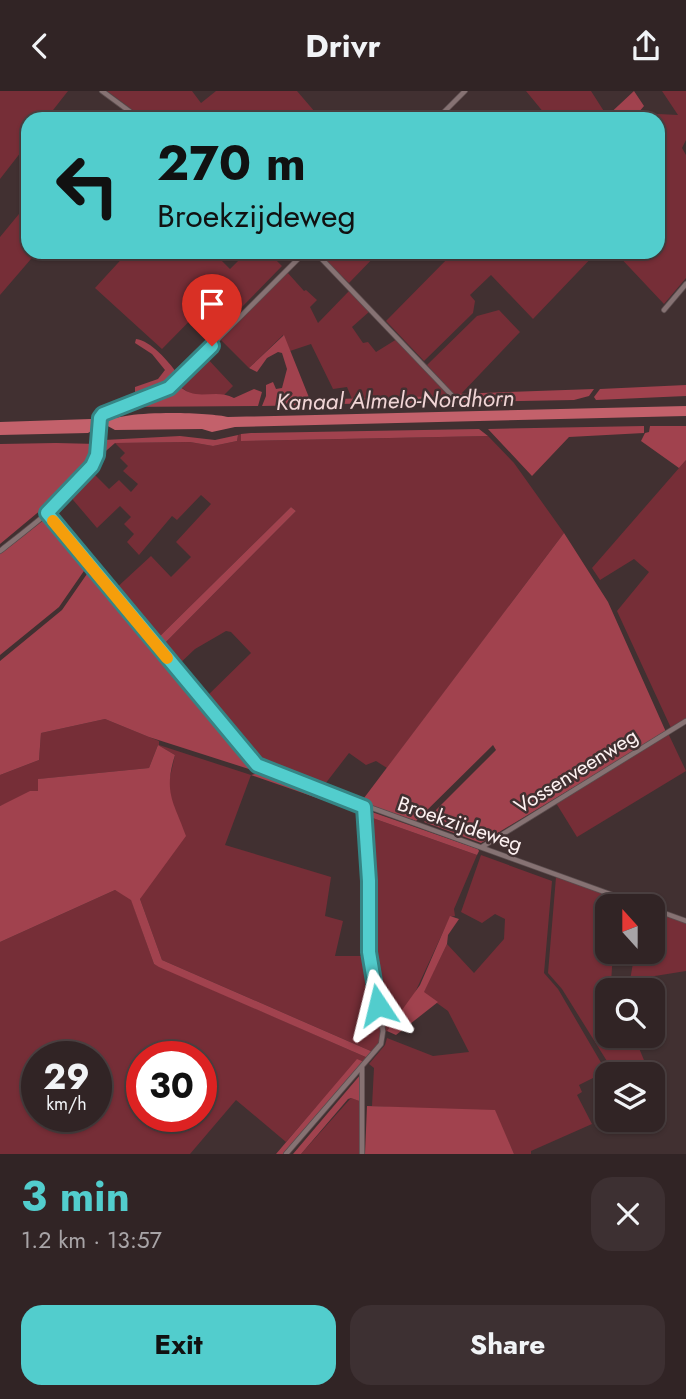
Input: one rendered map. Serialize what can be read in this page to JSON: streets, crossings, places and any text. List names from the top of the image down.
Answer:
{
  "streets": {
    "street": ["Vossenveenweg", "Broekzijdeweg"]
  },
  "crossings": [
    ["Vossenveenweg", "Broekzijdeweg"]
  ],
  "water": ["Kanaal Almelo-Nordhorn"],
  "north": "top",
  "page": {
    "header": "Drivr",
    "turn": ["270 m", "Broekzijdeweg"],
    "speed": "29 km/h",
    "limit": "30",
    "heading": ["3 min", "1.2 km · 13:57"],
    "buttons": ["Exit", "Share"]
  }
}
